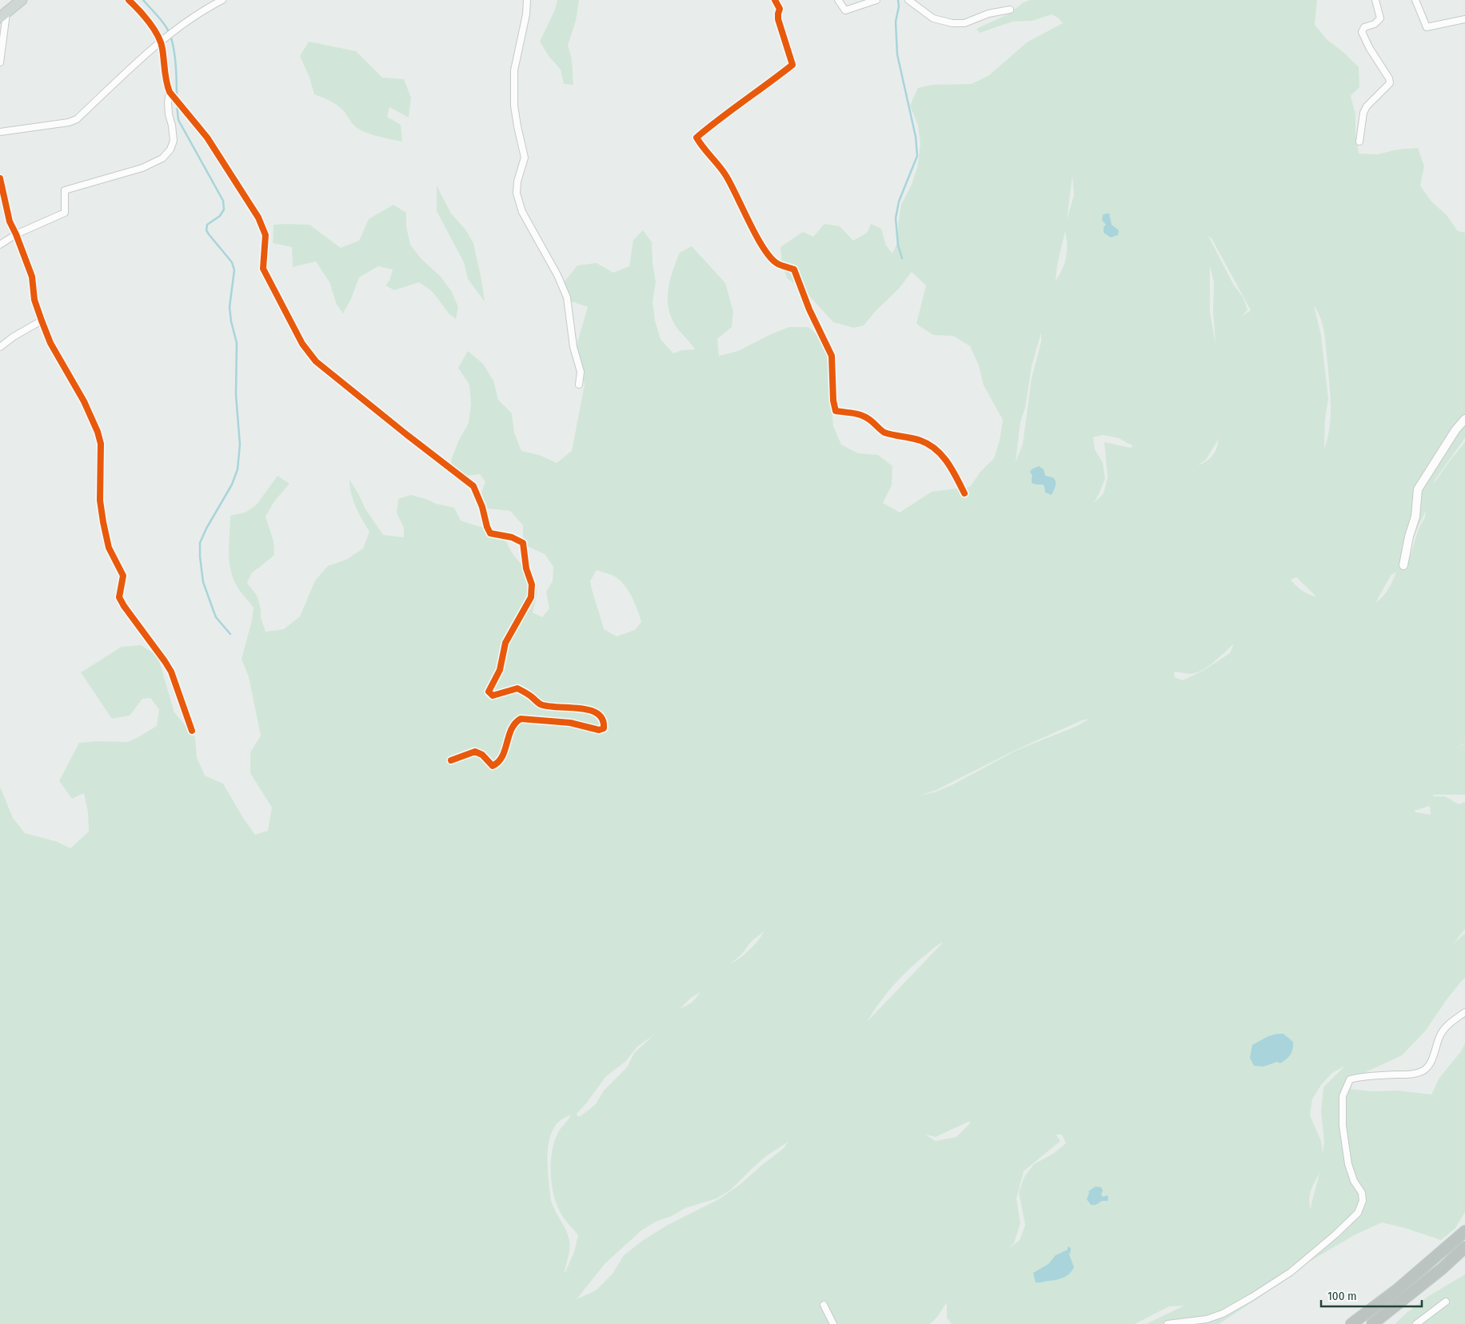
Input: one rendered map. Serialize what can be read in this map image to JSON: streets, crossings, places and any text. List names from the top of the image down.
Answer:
{
  "scale_bar": "100 m"
}
